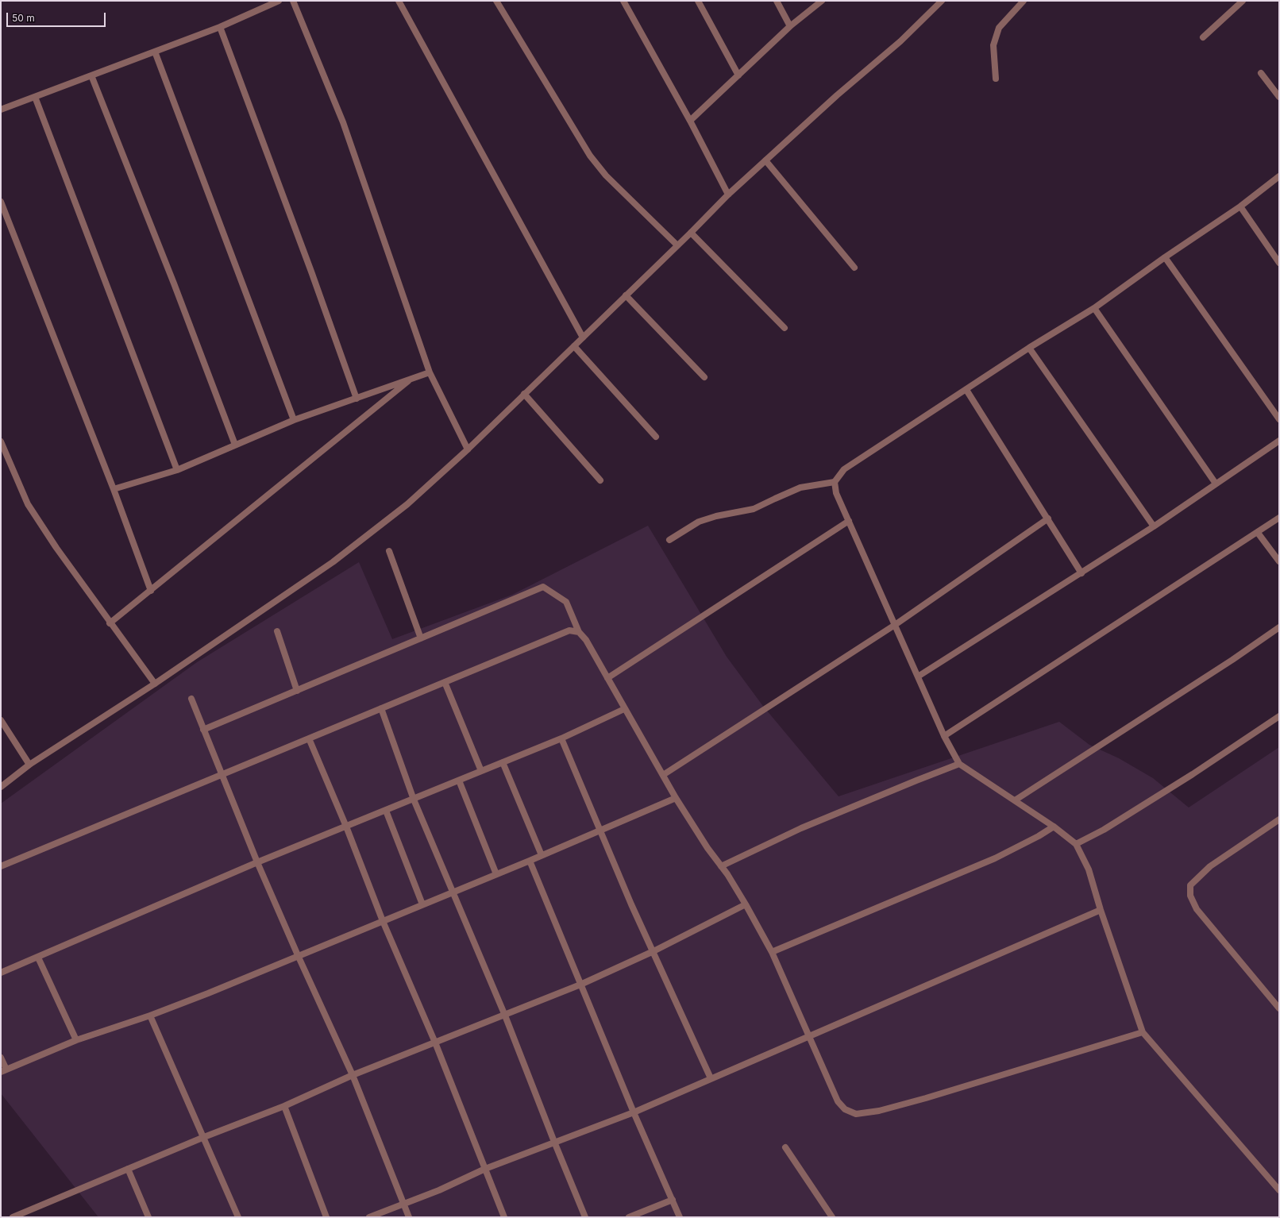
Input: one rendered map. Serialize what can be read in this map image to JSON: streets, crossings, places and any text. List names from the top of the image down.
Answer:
{
  "scale_bar": "50 m"
}
